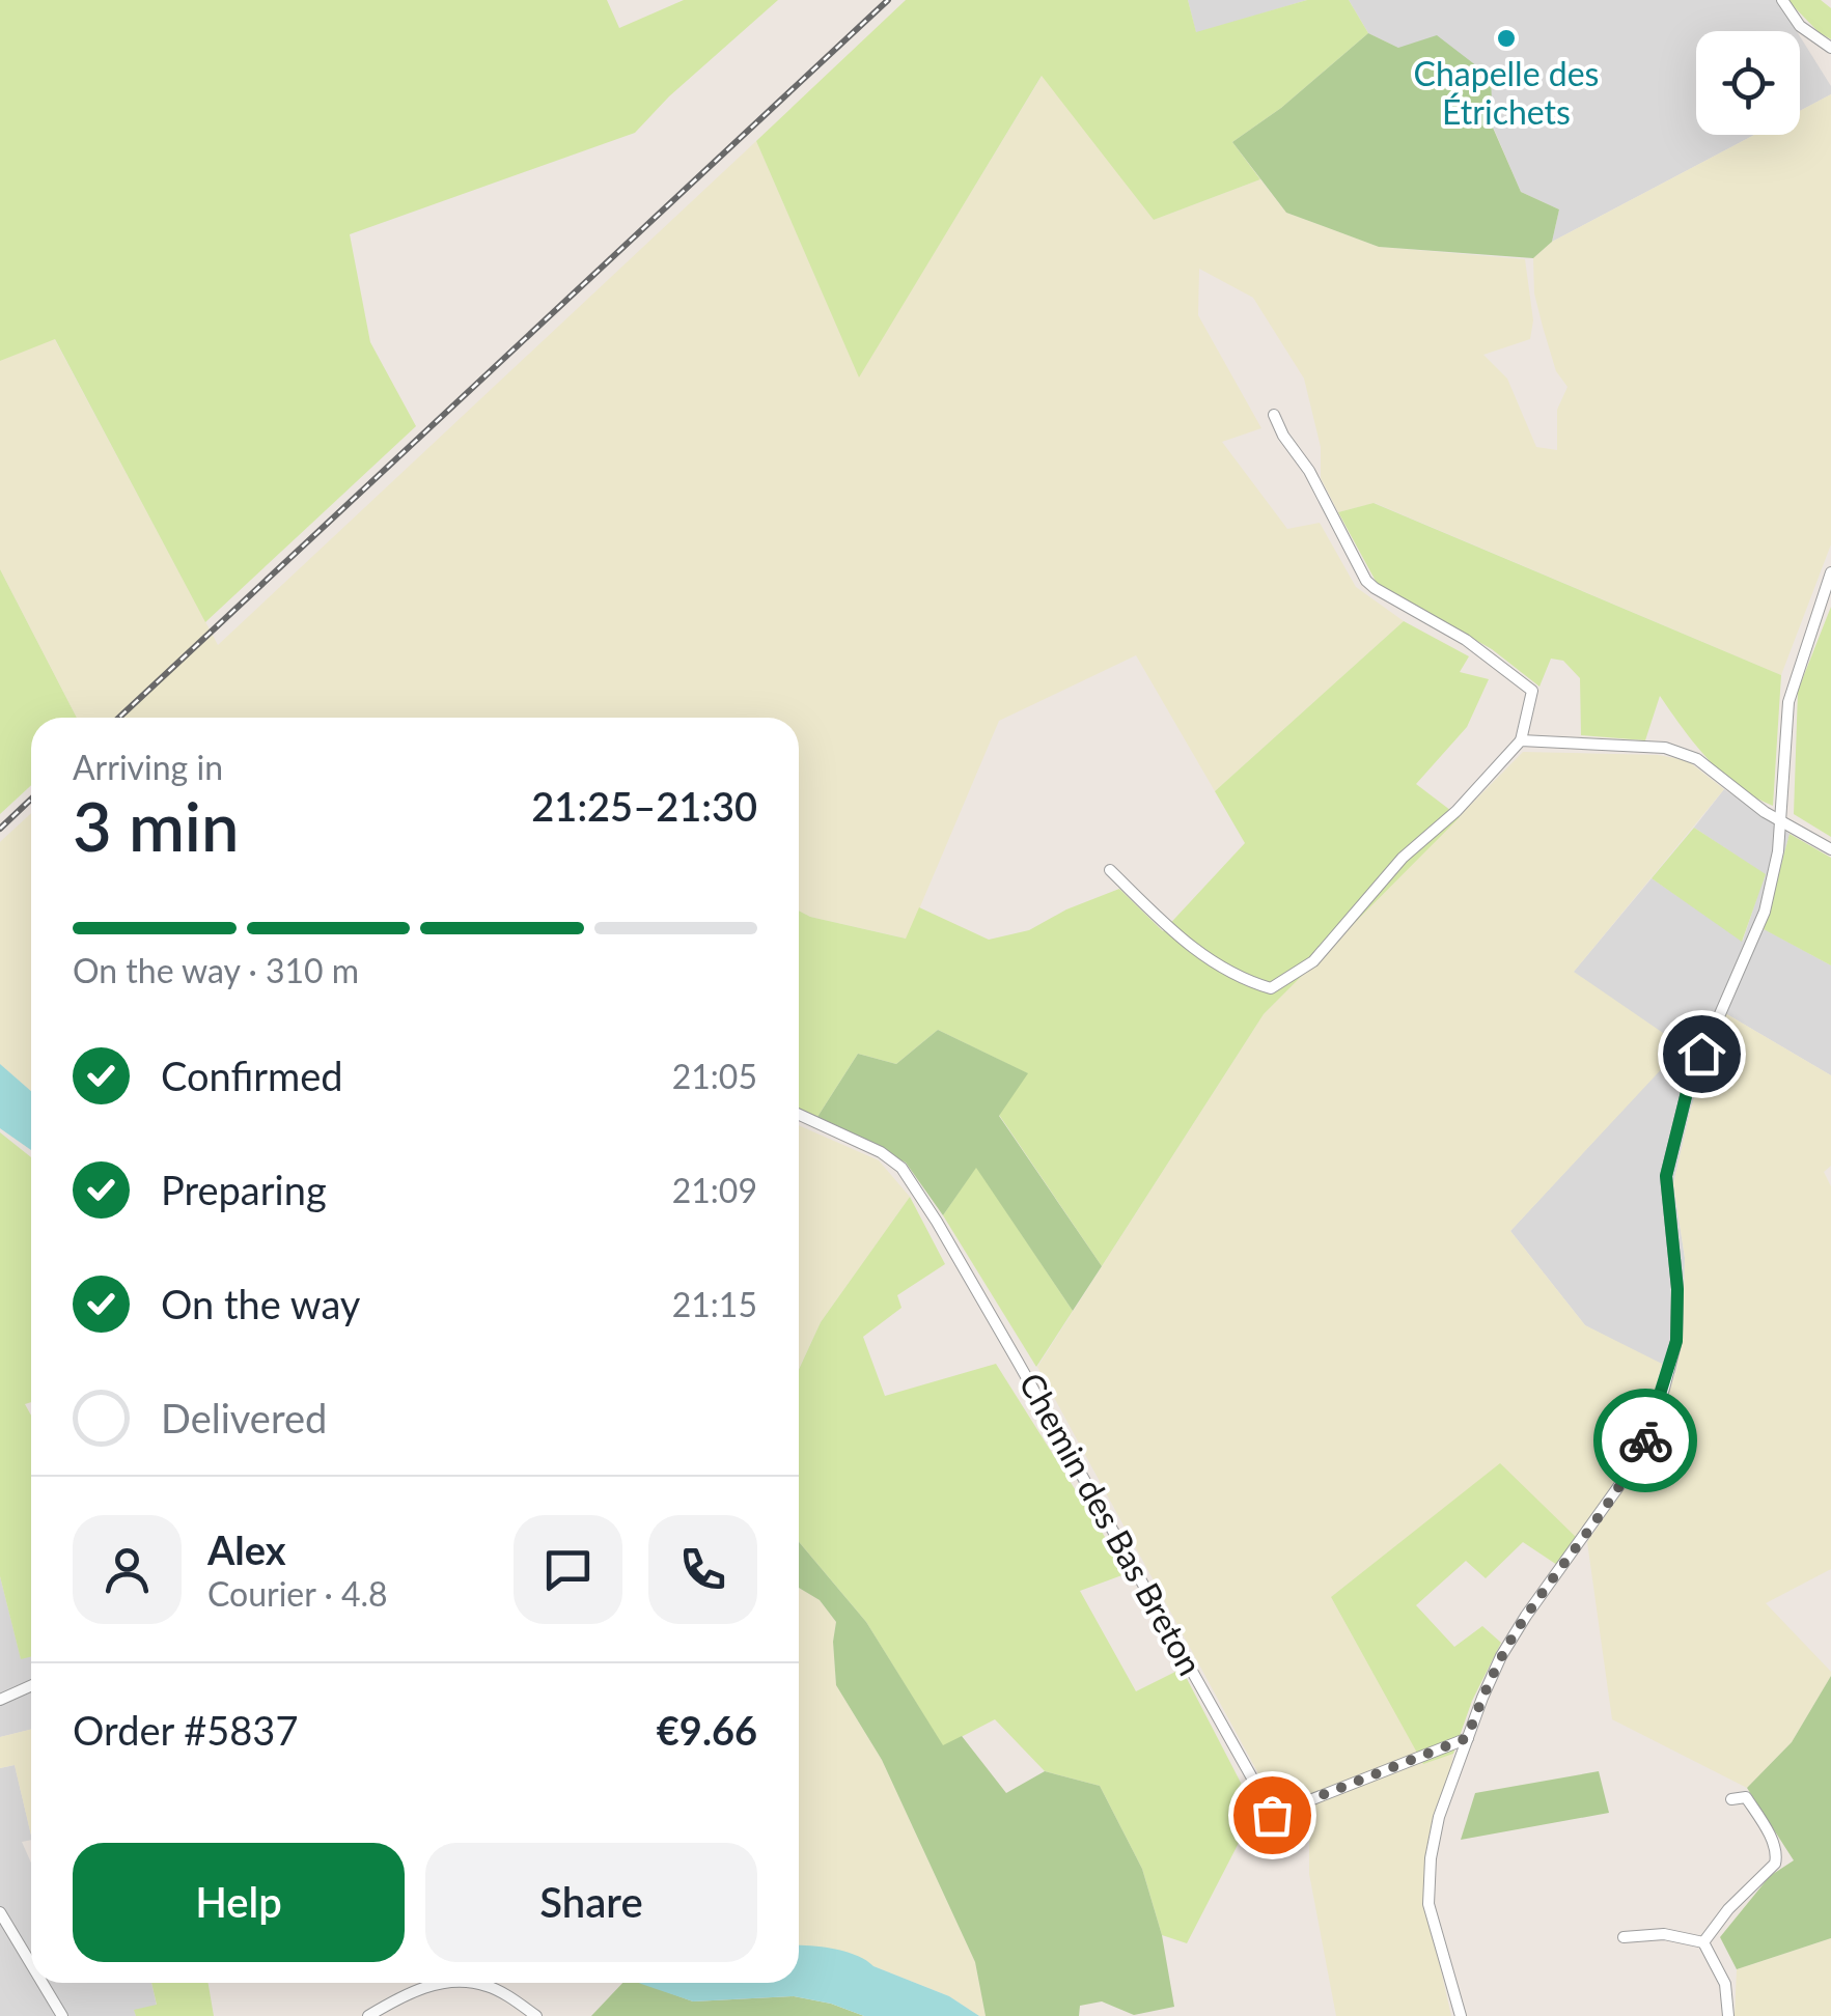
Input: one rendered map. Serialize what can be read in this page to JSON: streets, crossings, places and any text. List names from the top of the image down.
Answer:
{
  "streets": {
    "street": ["Chemin des Bas Breton"]
  },
  "places": ["Chapelle des Étrichets"],
  "page": {
    "heading": ["3 min", "Arriving in", "21:25–21:30"],
    "panel": [
      "Alex",
      "Courier · 4.8",
      "Order #5837",
      "€9.66"
    ],
    "bar": "On the way · 310 m",
    "list": [
      ["Confirmed", "21:05"],
      ["Preparing", "21:09"],
      ["On the way", "21:15"],
      "Delivered"
    ],
    "buttons": ["Help", "Share"]
  }
}
